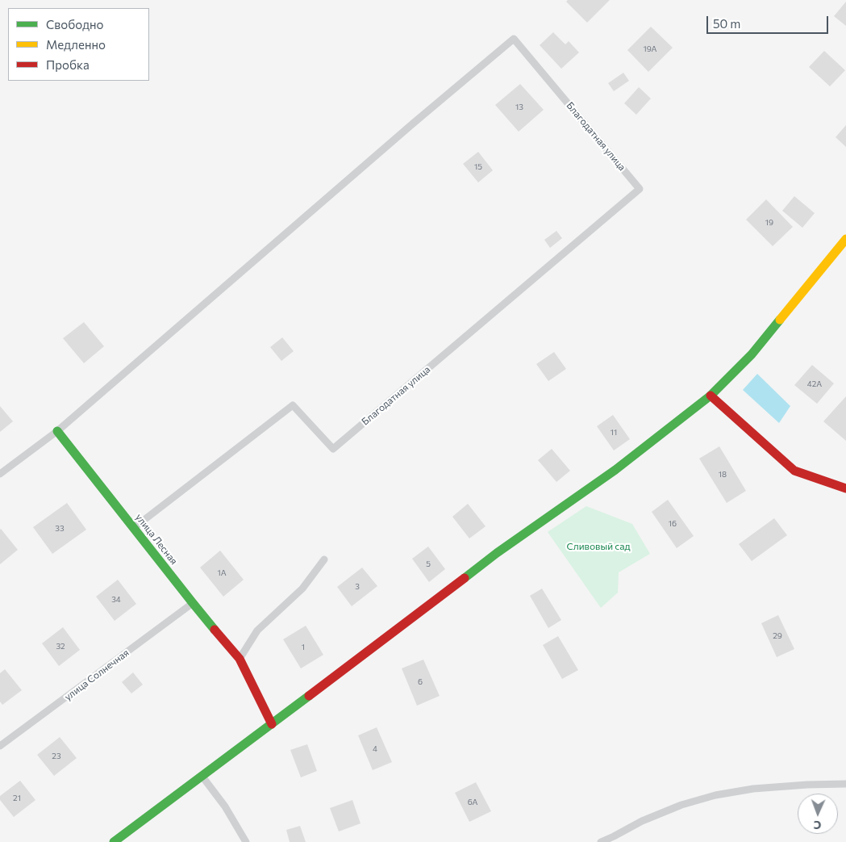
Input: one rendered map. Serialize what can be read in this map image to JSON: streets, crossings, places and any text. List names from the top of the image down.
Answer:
{
  "streets": {
    "street": ["улица Лесная"],
    "lane": ["Благодатная улица", "улица Солнечная"]
  },
  "crossings": [
    ["Благодатная улица", "улица Лесная"],
    ["улица Лесная", "улица Солнечная"]
  ],
  "parks": ["Сливовый сад"],
  "house_numbers": [
    "19А",
    "13",
    "15",
    "19",
    "42А",
    "11",
    "18",
    "16",
    "33",
    "5",
    "1А",
    "3",
    "34",
    "29",
    "32",
    "1",
    "6",
    "4",
    "23",
    "21",
    "6А"
  ],
  "legend": ["Свободно", "Медленно", "Пробка"],
  "scale_bar": "50 m",
  "north": "bottom"
}
